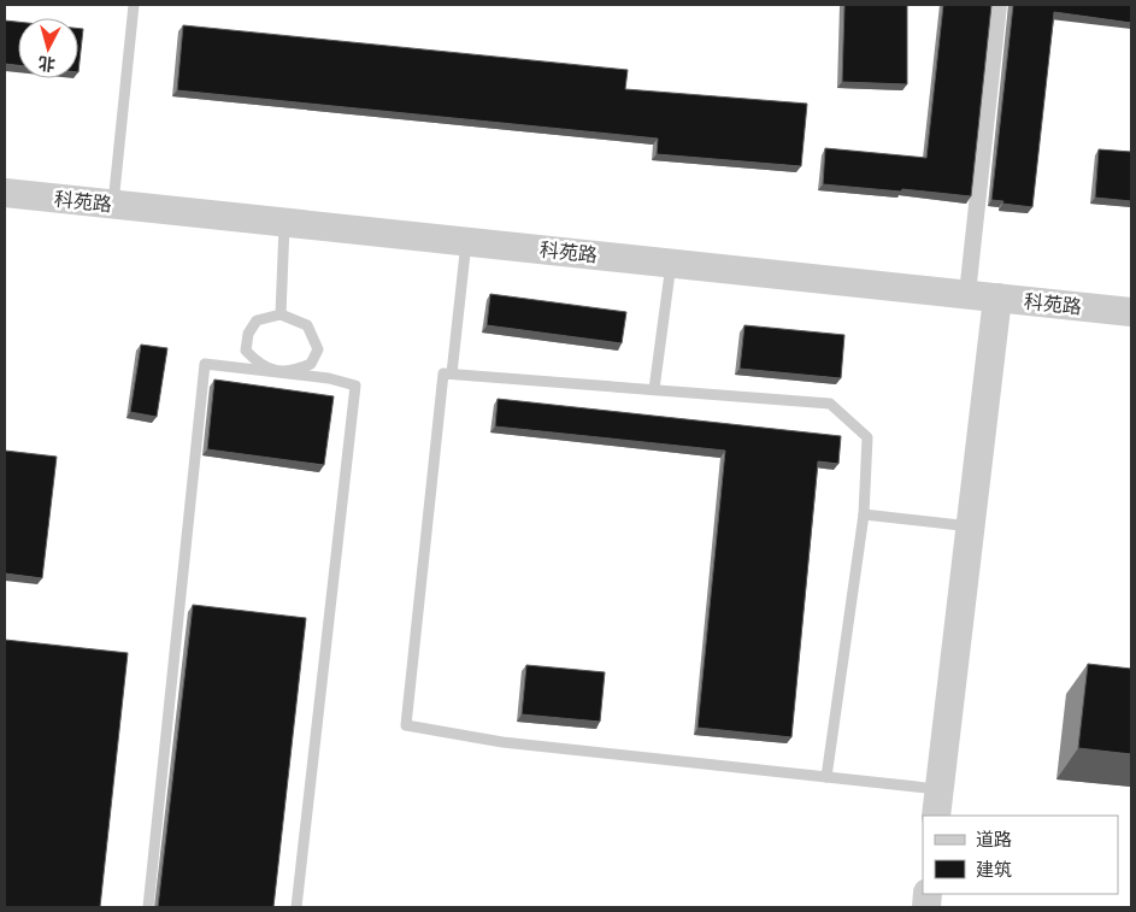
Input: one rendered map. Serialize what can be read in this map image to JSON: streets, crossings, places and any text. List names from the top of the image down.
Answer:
{
  "streets": {
    "street": ["科苑路"]
  },
  "legend": ["道路", "建筑"],
  "north": "bottom"
}
